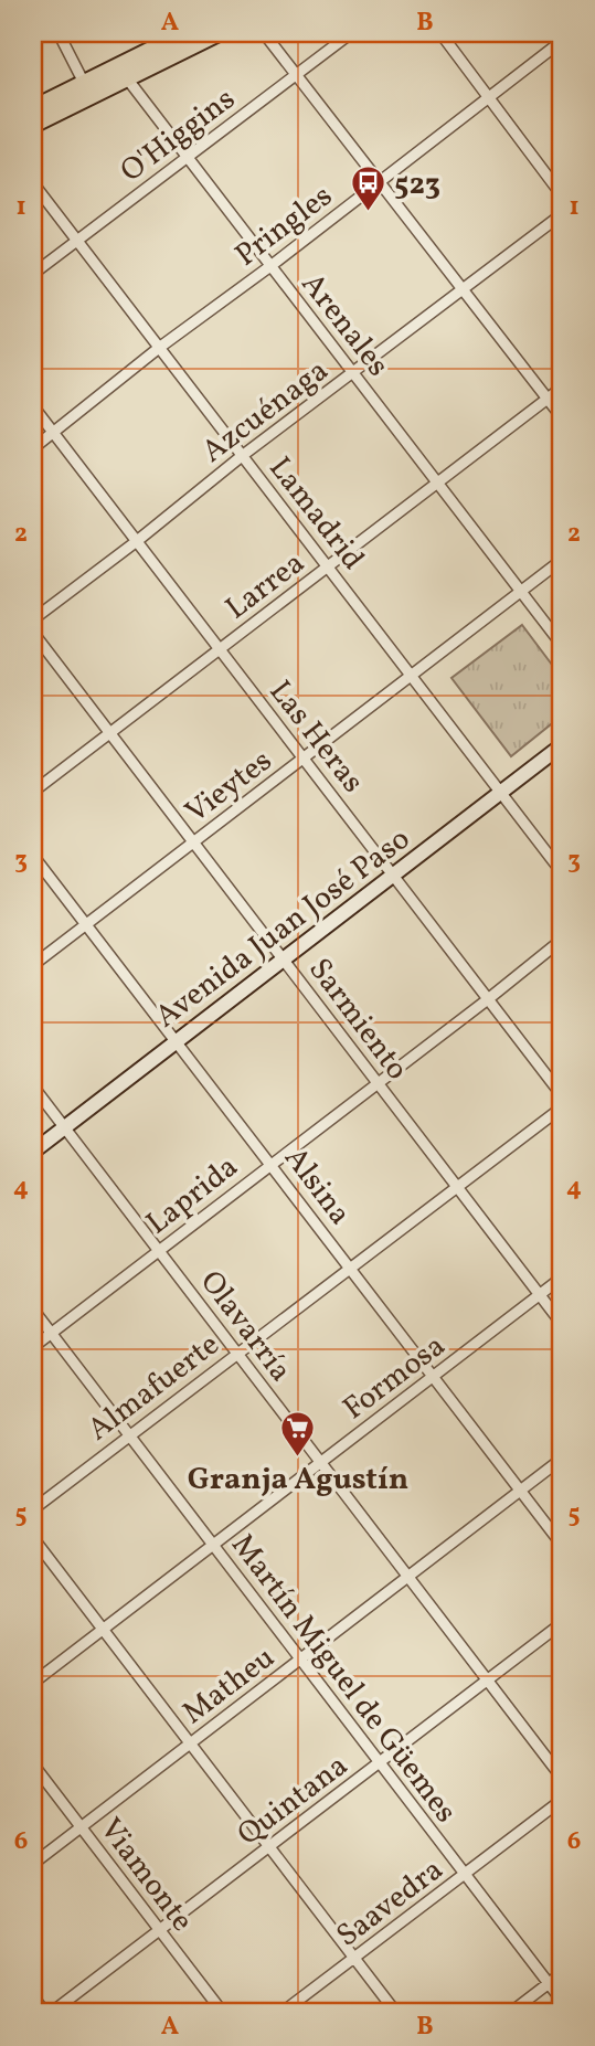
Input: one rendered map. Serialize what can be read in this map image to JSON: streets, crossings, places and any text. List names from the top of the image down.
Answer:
{
  "streets": {
    "main road": ["Avenida Juan José Paso"],
    "street": [
      "O'Higgins",
      "Pringles",
      "Arenales",
      "Azcuénaga",
      "Lamadrid",
      "Larrea",
      "Las Heras",
      "Vieytes",
      "Sarmiento",
      "Alsina",
      "Laprida",
      "Olavarría",
      "Formosa",
      "Almafuerte",
      "Martín Miguel de Güemes",
      "Matheu",
      "Quintana",
      "Viamonte",
      "Saavedra"
    ]
  },
  "crossings": [
    ["O'Higgins", "Arenales"],
    ["O'Higgins", "Lamadrid"],
    ["Pringles", "Arenales"],
    ["Pringles", "Lamadrid"],
    ["Pringles", "Las Heras"],
    ["Arenales", "Azcuénaga"],
    ["Arenales", "Larrea"],
    ["Arenales", "Vieytes"],
    ["Azcuénaga", "Lamadrid"],
    ["Azcuénaga", "Las Heras"],
    ["Lamadrid", "Larrea"],
    ["Lamadrid", "Vieytes"],
    ["Lamadrid", "Avenida Juan José Paso"],
    ["Larrea", "Las Heras"],
    ["Larrea", "Sarmiento"],
    ["Las Heras", "Vieytes"],
    ["Las Heras", "Avenida Juan José Paso"],
    ["Las Heras", "Laprida"],
    ["Vieytes", "Sarmiento"],
    ["Vieytes", "Alsina"],
    ["Avenida Juan José Paso", "Sarmiento"],
    ["Avenida Juan José Paso", "Alsina"],
    ["Avenida Juan José Paso", "Olavarría"],
    ["Sarmiento", "Laprida"],
    ["Sarmiento", "Formosa"],
    ["Sarmiento", "Almafuerte"],
    ["Alsina", "Laprida"],
    ["Alsina", "Formosa"],
    ["Alsina", "Almafuerte"],
    ["Alsina", "Matheu"],
    ["Laprida", "Olavarría"],
    ["Laprida", "Martín Miguel de Güemes"],
    ["Olavarría", "Formosa"],
    ["Olavarría", "Almafuerte"],
    ["Olavarría", "Matheu"],
    ["Olavarría", "Quintana"],
    ["Formosa", "Martín Miguel de Güemes"],
    ["Almafuerte", "Martín Miguel de Güemes"],
    ["Martín Miguel de Güemes", "Matheu"],
    ["Martín Miguel de Güemes", "Quintana"],
    ["Martín Miguel de Güemes", "Saavedra"],
    ["Matheu", "Viamonte"],
    ["Quintana", "Viamonte"]
  ],
  "places": {
    "bus stop": ["523"],
    "supermarket": ["Granja Agustín"]
  },
  "grid": {
    "columns": ["A", "B"],
    "rows": [
      "1",
      "2",
      "3",
      "4",
      "5",
      "6"
    ]
  }
}
